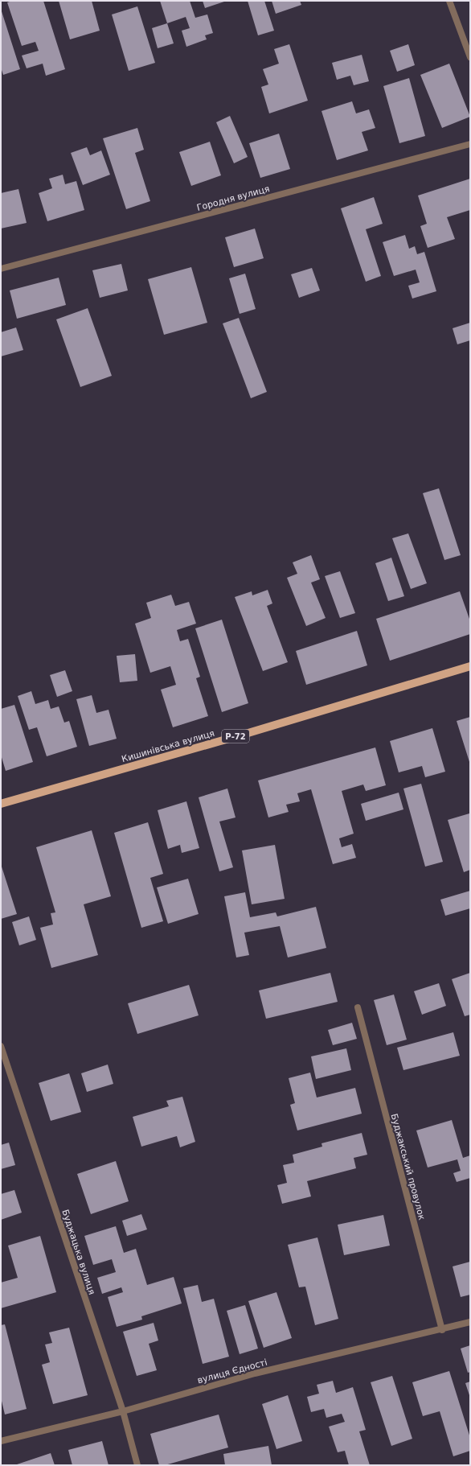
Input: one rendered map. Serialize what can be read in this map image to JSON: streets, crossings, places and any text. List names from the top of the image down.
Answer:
{
  "streets": {
    "main road": ["Р-72", "Кишинівська вулиця"],
    "street": [
      "Городня вулиця",
      "Буджакський провулок",
      "Буджацька вулиця",
      "вулиця Єдності"
    ]
  },
  "crossings": [
    ["Буджакський провулок", "вулиця Єдності"],
    ["Буджацька вулиця", "вулиця Єдності"]
  ]
}
